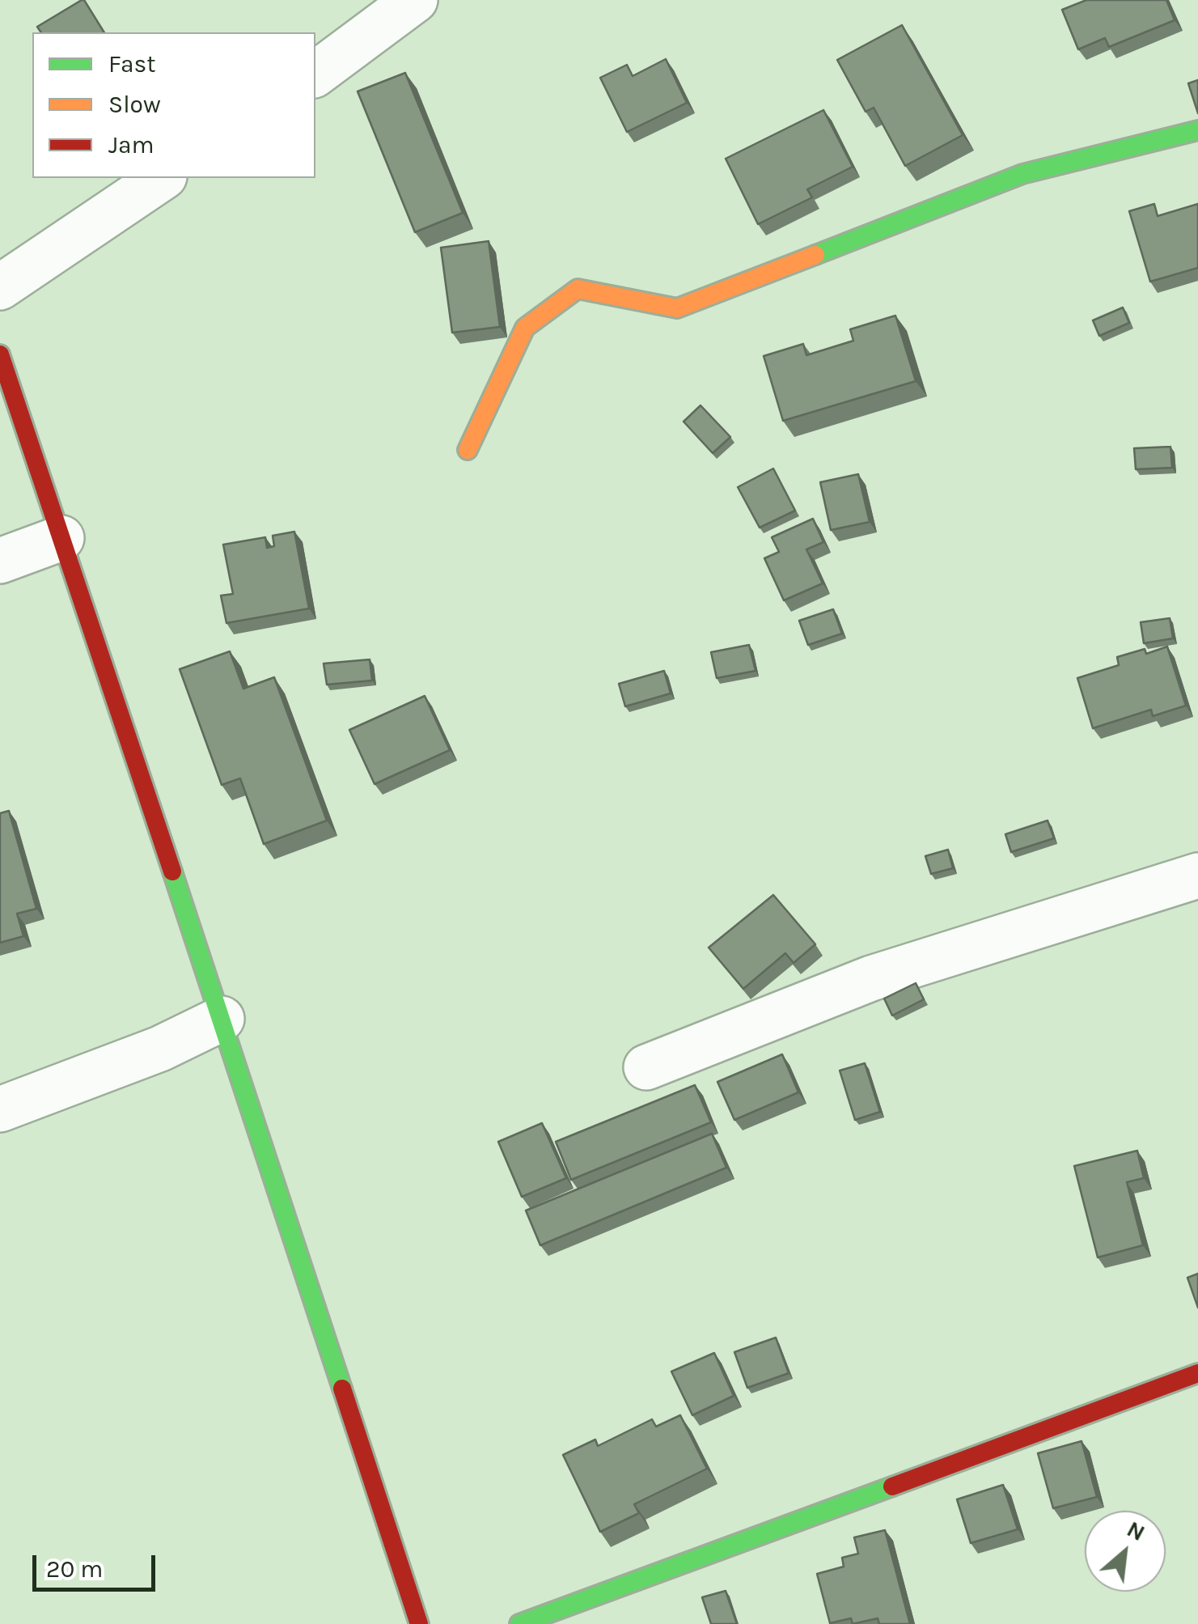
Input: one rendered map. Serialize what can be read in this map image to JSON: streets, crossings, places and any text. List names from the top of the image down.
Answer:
{
  "legend": ["Fast", "Slow", "Jam"],
  "scale_bar": "20 m",
  "north": "top right"
}
